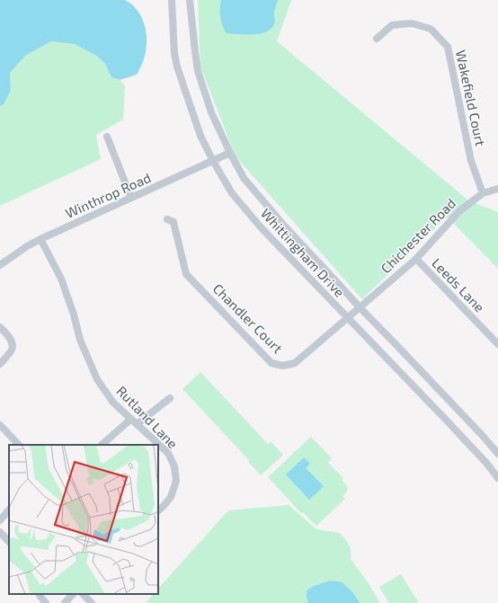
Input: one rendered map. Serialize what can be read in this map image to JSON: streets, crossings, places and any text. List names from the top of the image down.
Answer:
{
  "streets": {
    "street": [
      "Wakefield Court",
      "Winthrop Road",
      "Chichester Road",
      "Whittingham Drive",
      "Leeds Lane",
      "Chandler Court",
      "Rutland Lane"
    ]
  },
  "crossings": [
    ["Wakefield Court", "Chichester Road"],
    ["Winthrop Road", "Whittingham Drive"],
    ["Winthrop Road", "Rutland Lane"],
    ["Chichester Road", "Whittingham Drive"],
    ["Chichester Road", "Leeds Lane"],
    ["Chichester Road", "Chandler Court"],
    ["Whittingham Drive", "Chandler Court"]
  ]
}
